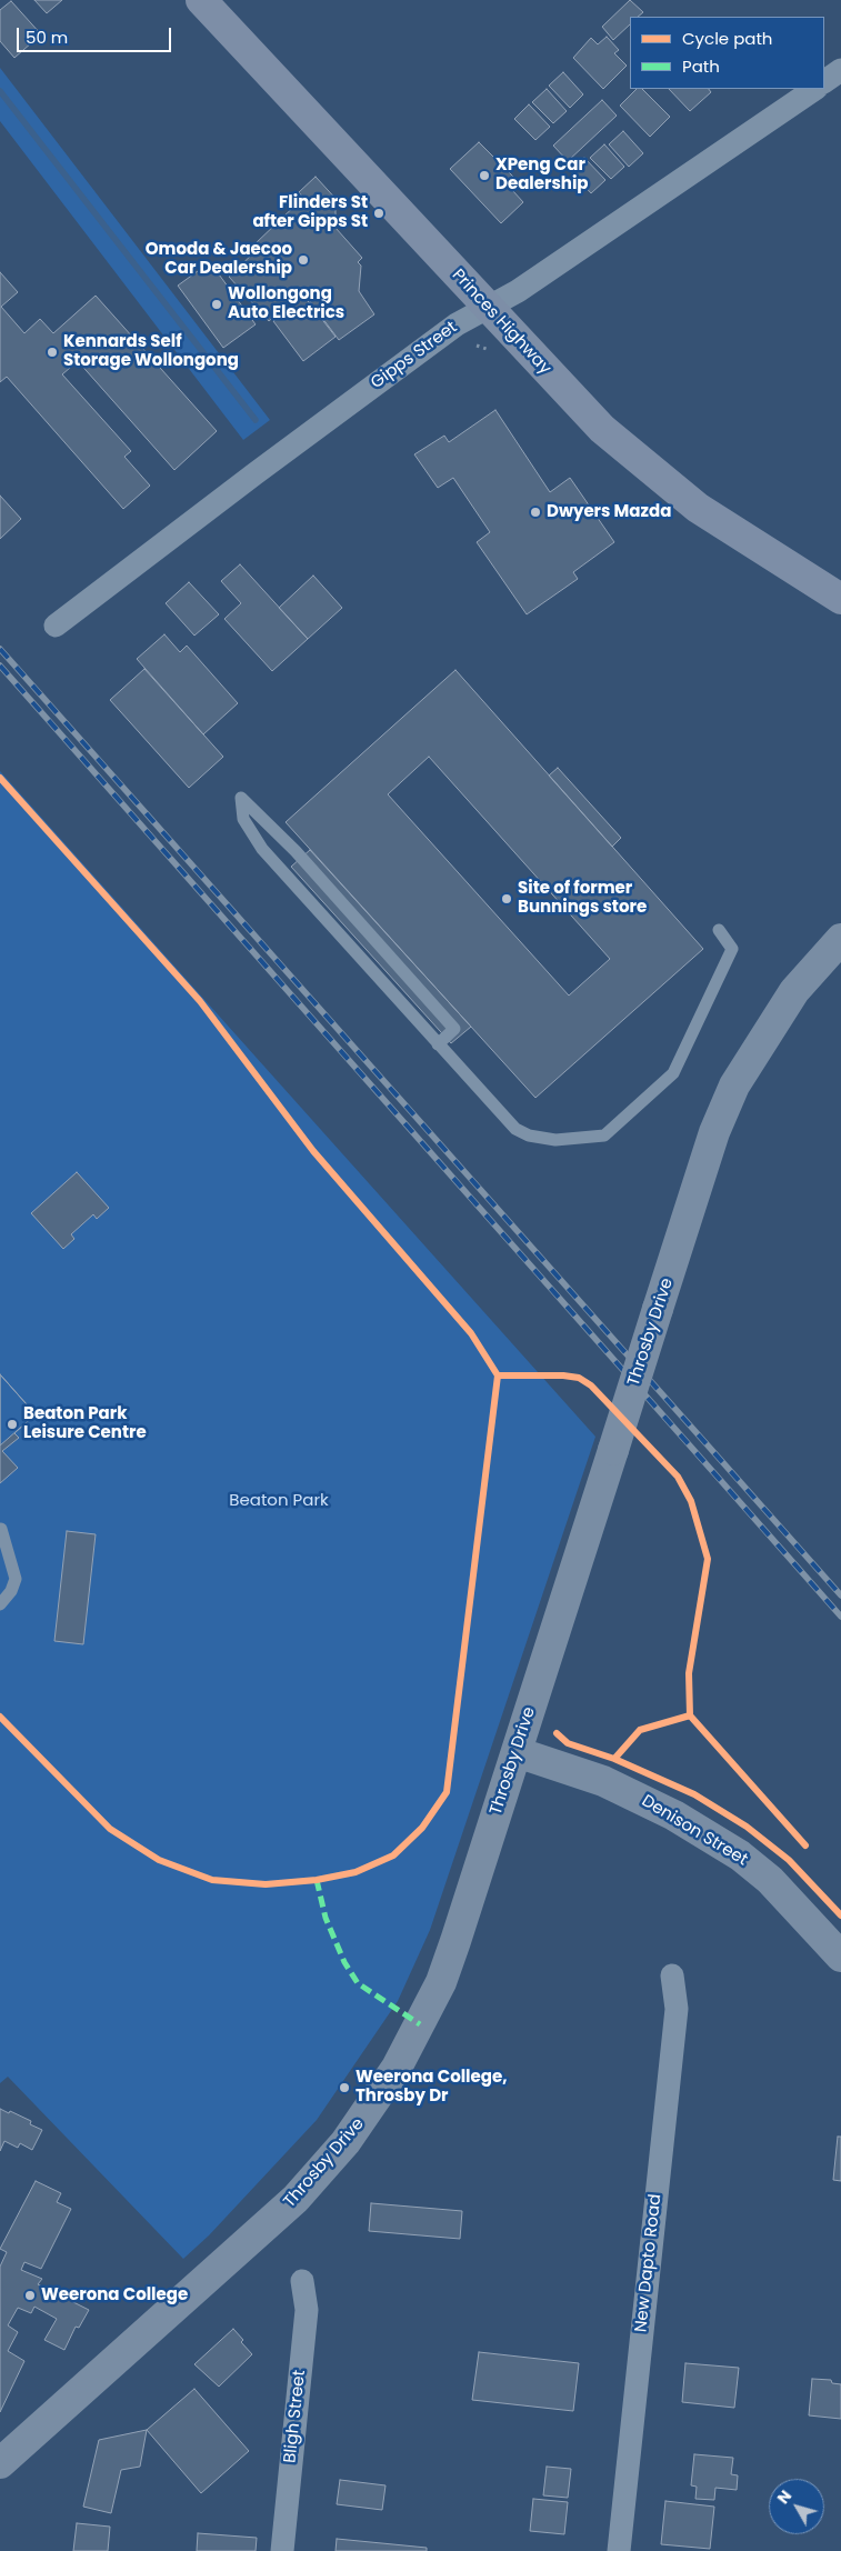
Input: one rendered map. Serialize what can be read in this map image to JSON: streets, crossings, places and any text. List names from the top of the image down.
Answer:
{
  "streets": {
    "main road": ["Princes Highway", "Throsby Drive", "Denison Street"],
    "street": ["Gipps Street", "New Dapto Road", "Bligh Street"]
  },
  "crossings": [
    ["Princes Highway", "Gipps Street"],
    ["Throsby Drive", "Denison Street"]
  ],
  "parks": ["Beaton Park"],
  "places": [
    "XPeng Car Dealership",
    "Flinders St after Gipps St",
    "Omoda & Jaecoo Car Dealership",
    "Wollongong Auto Electrics",
    "Kennards Self Storage Wollongong",
    "Dwyers Mazda",
    "Site of former Bunnings store",
    "Beaton Park Leisure Centre",
    "Weerona College, Throsby Dr",
    "Weerona College"
  ],
  "legend": ["Cycle path", "Path"],
  "scale_bar": "50 m",
  "north": "top left"
}
